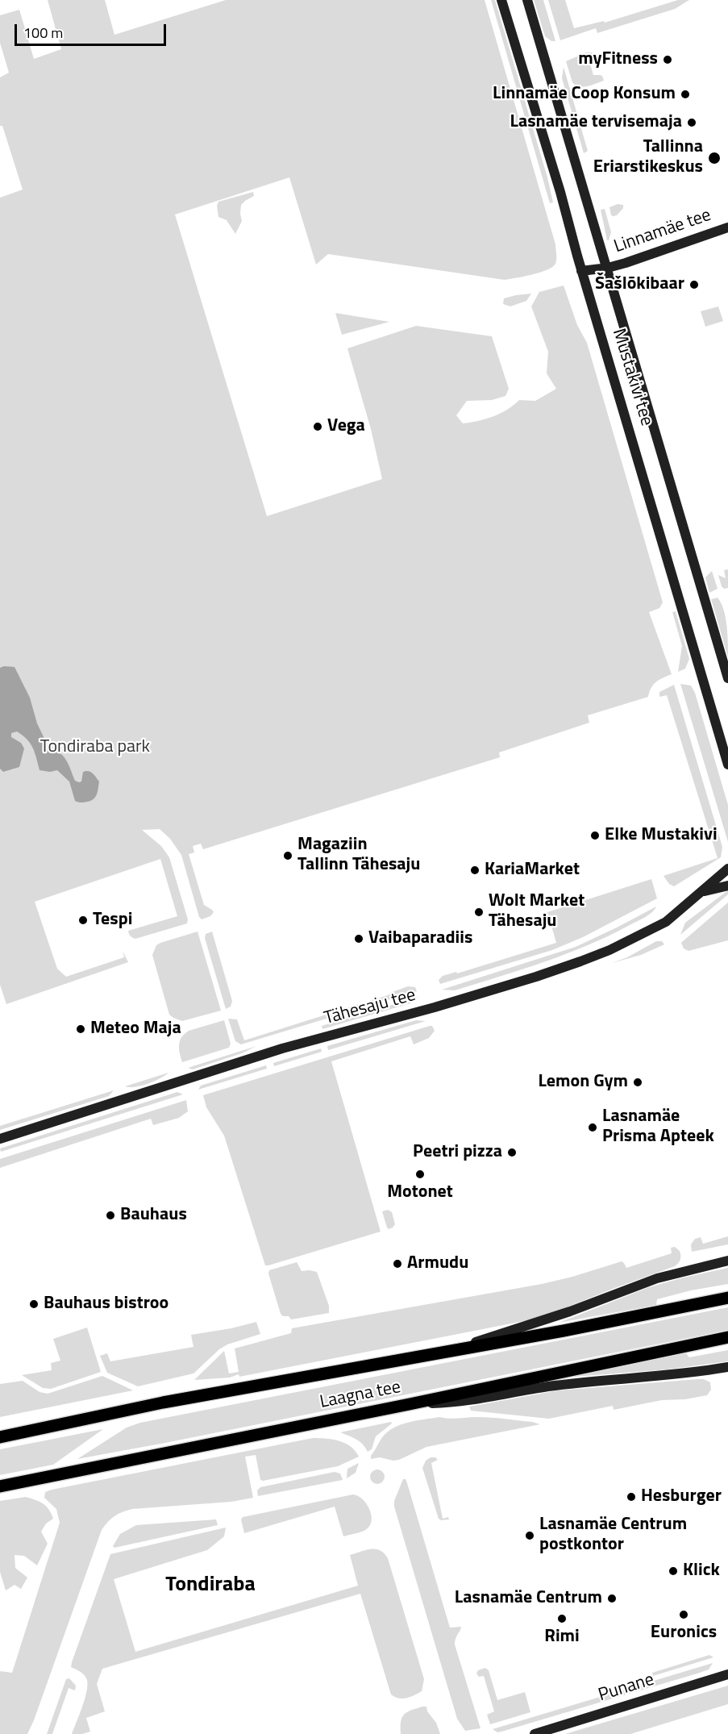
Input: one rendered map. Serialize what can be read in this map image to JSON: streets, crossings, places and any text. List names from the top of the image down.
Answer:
{
  "streets": {
    "main road": [
      "Linnamäe tee",
      "Mustakivi tee",
      "Tähesaju tee",
      "Laagna tee",
      "Punane"
    ]
  },
  "crossings": [
    ["Linnamäe tee", "Mustakivi tee"]
  ],
  "districts": ["Tondiraba"],
  "parks": ["Tondiraba park"],
  "places": [
    "myFitness",
    "Linnamäe Coop Konsum",
    "Lasnamäe tervisemaja",
    "Tallinna Eriarstikeskus",
    "Šašlõkibaar",
    "Vega",
    "Elke Mustakivi",
    "Magaziin Tallinn Tähesaju",
    "KariaMarket",
    "Wolt Market Tähesaju",
    "Tespi",
    "Vaibaparadiis",
    "Meteo Maja",
    "Lemon Gym",
    "Lasnamäe Prisma Apteek",
    "Peetri pizza",
    "Motonet",
    "Bauhaus",
    "Armudu",
    "Bauhaus bistroo",
    "Hesburger",
    "Lasnamäe Centrum postkontor",
    "Klick",
    "Lasnamäe Centrum",
    "Euronics",
    "Rimi"
  ],
  "scale_bar": "100 m"
}
